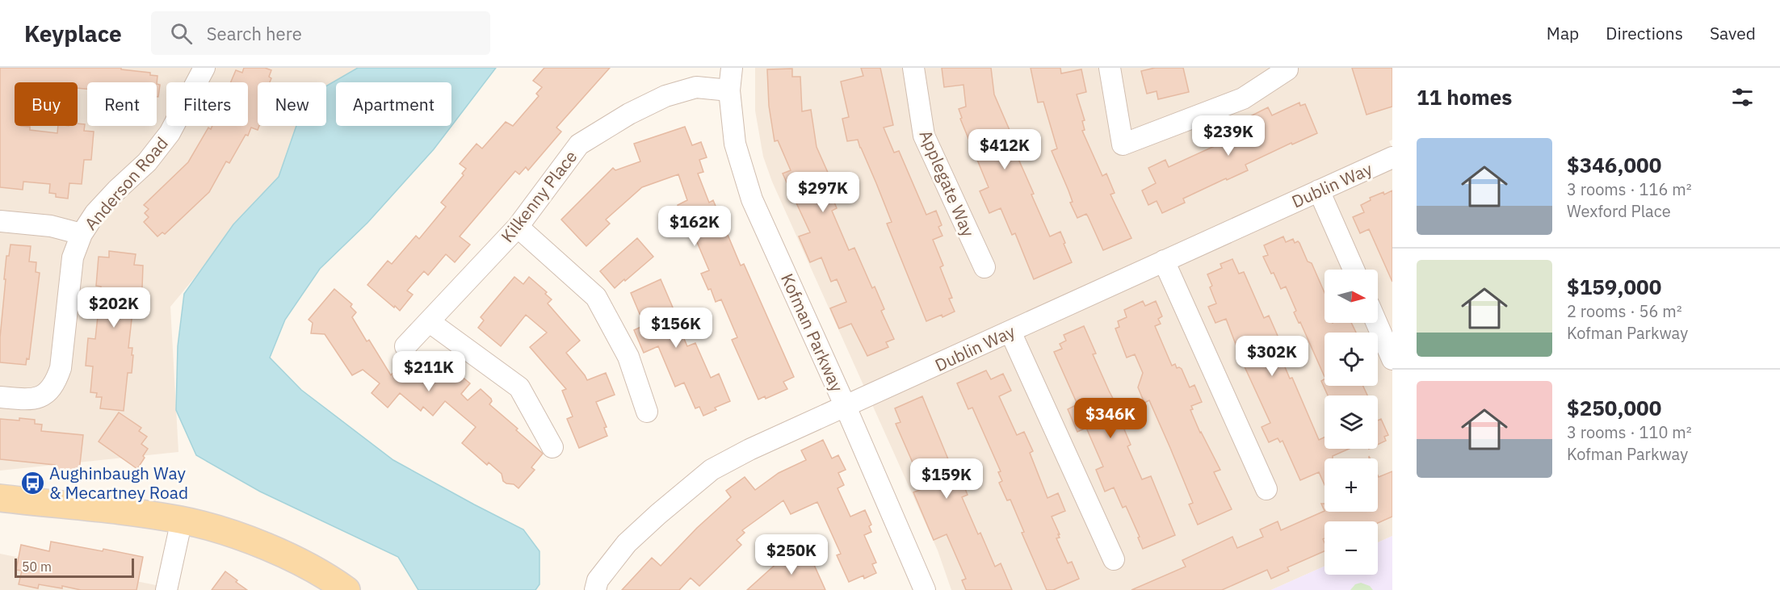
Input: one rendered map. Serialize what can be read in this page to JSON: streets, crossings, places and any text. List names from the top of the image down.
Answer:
{
  "streets": {
    "street": [
      "Anderson Road",
      "Applegate Way",
      "Dublin Way",
      "Kilkenny Place",
      "Kofman Parkway"
    ]
  },
  "crossings": [
    ["Dublin Way", "Kofman Parkway"],
    ["Kilkenny Place", "Kofman Parkway"]
  ],
  "places": {
    "bus stop": ["Aughinbaugh Way & Mecartney Road"]
  },
  "scale_bar": "50 m",
  "north": "right",
  "page": {
    "header": "Keyplace",
    "search": "Search here",
    "nav": ["Map", "Directions", "Saved"],
    "heading": "11 homes",
    "chip": [
      "Buy",
      "Rent",
      "Filters",
      "New",
      "Apartment"
    ],
    "price": [
      "$239K",
      "$412K",
      "$297K",
      "$162K",
      "$202K",
      "$156K",
      "$302K",
      "$211K",
      "$346K",
      "$159K",
      "$250K"
    ],
    "list": [
      {
        "name": "$346,000",
        "note": "3 rooms · 116 m² · Wexford Place"
      },
      {
        "name": "$159,000",
        "note": "2 rooms · 56 m² · Kofman Parkway"
      },
      {
        "name": "$250,000",
        "note": "3 rooms · 110 m² · Kofman Parkway"
      }
    ],
    "map_buttons": ["+", "−"],
    "scale": "50 m"
  }
}
